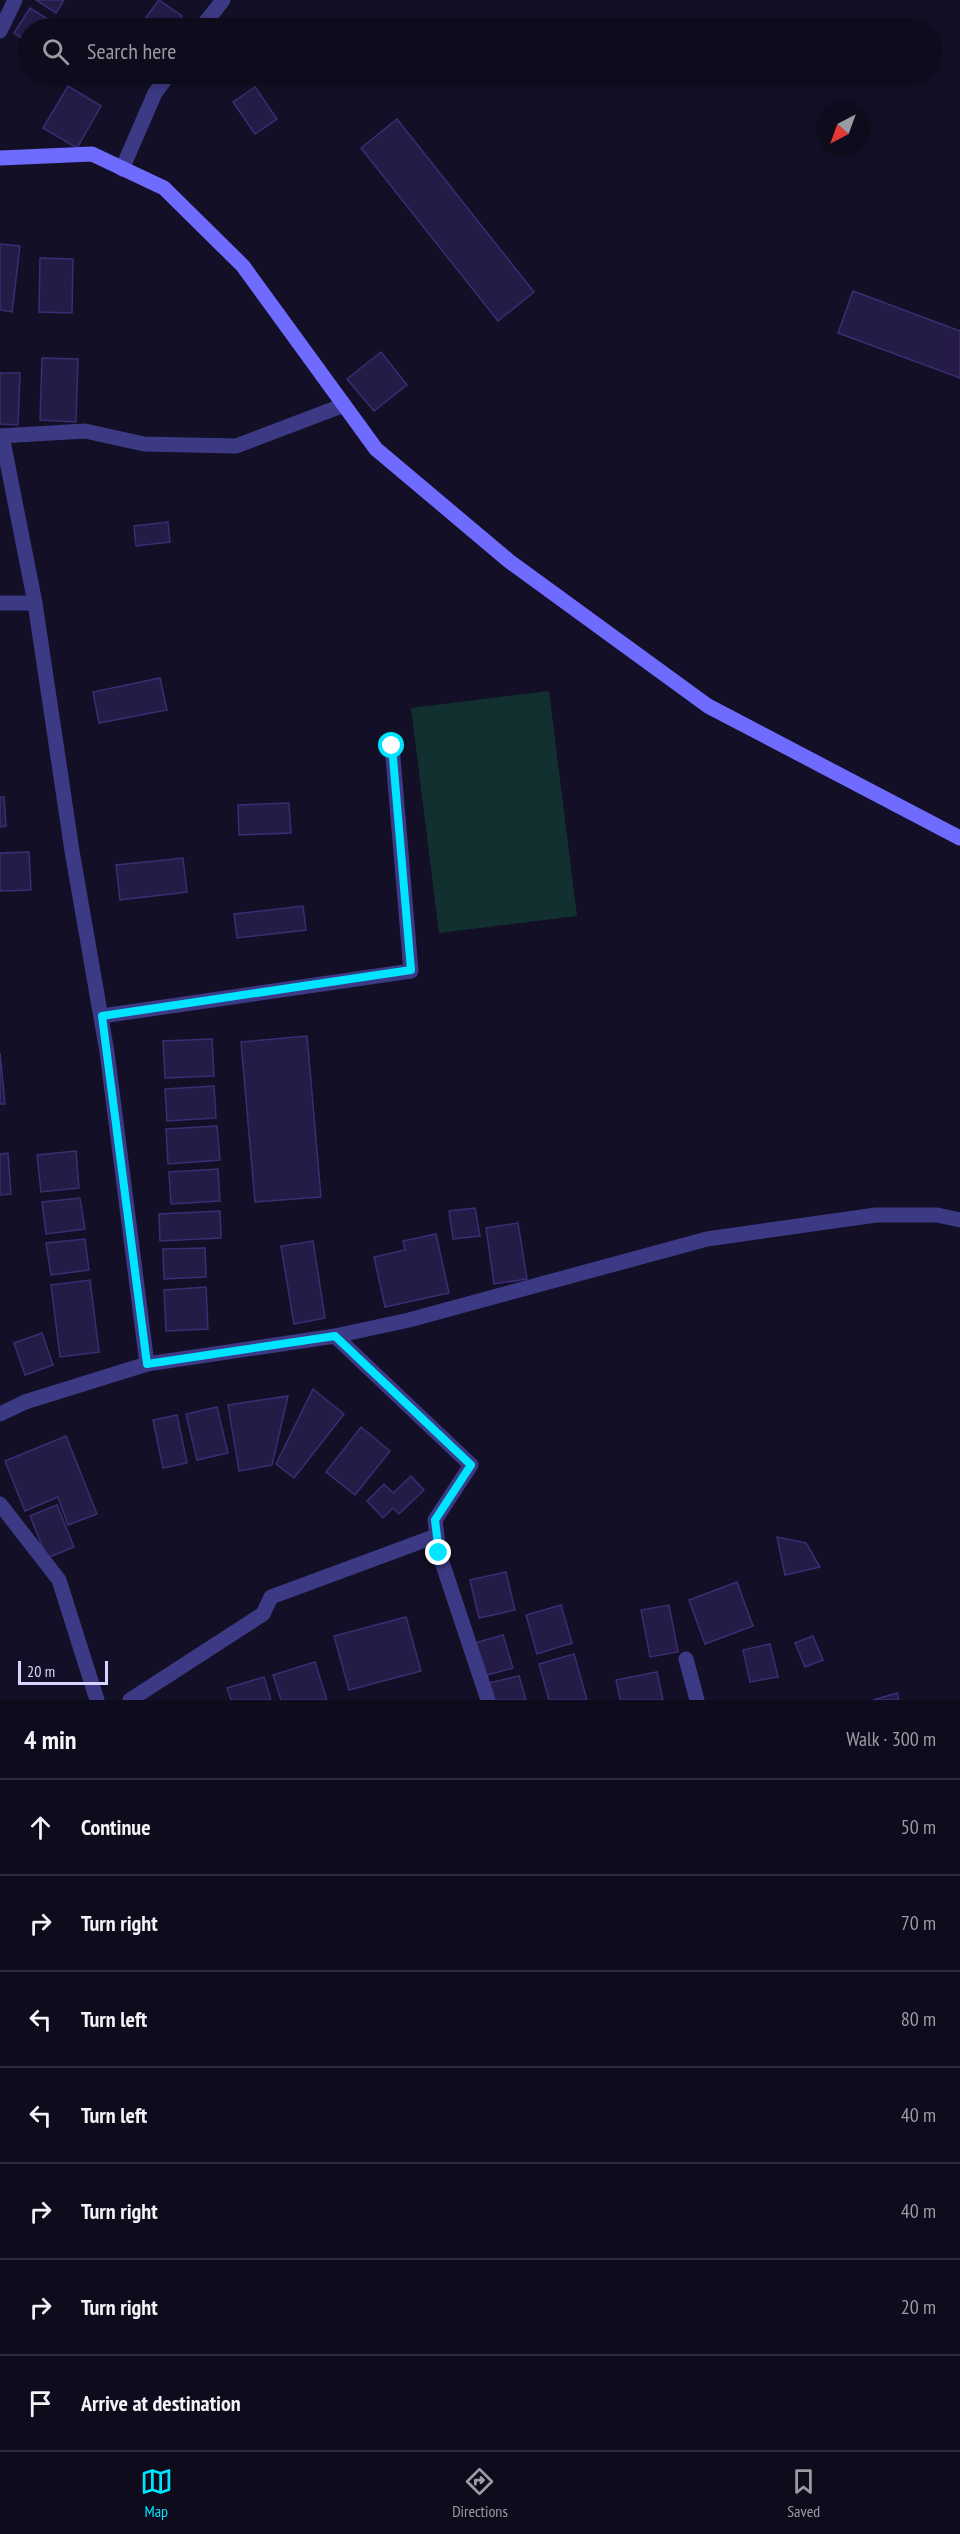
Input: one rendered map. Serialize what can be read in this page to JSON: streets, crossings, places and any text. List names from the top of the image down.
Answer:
{
  "scale_bar": "20 m",
  "north": "bottom left",
  "page": {
    "search": "Search here",
    "scale": "20 m",
    "heading": ["4 min", "Walk · 300 m"],
    "list": [
      ["Continue", "50 m"],
      ["Turn right", "70 m"],
      ["Turn left", "80 m"],
      ["Turn left", "40 m"],
      ["Turn right", "40 m"],
      ["Turn right", "20 m"],
      "Arrive at destination"
    ],
    "nav": ["Map", "Directions", "Saved"]
  }
}
